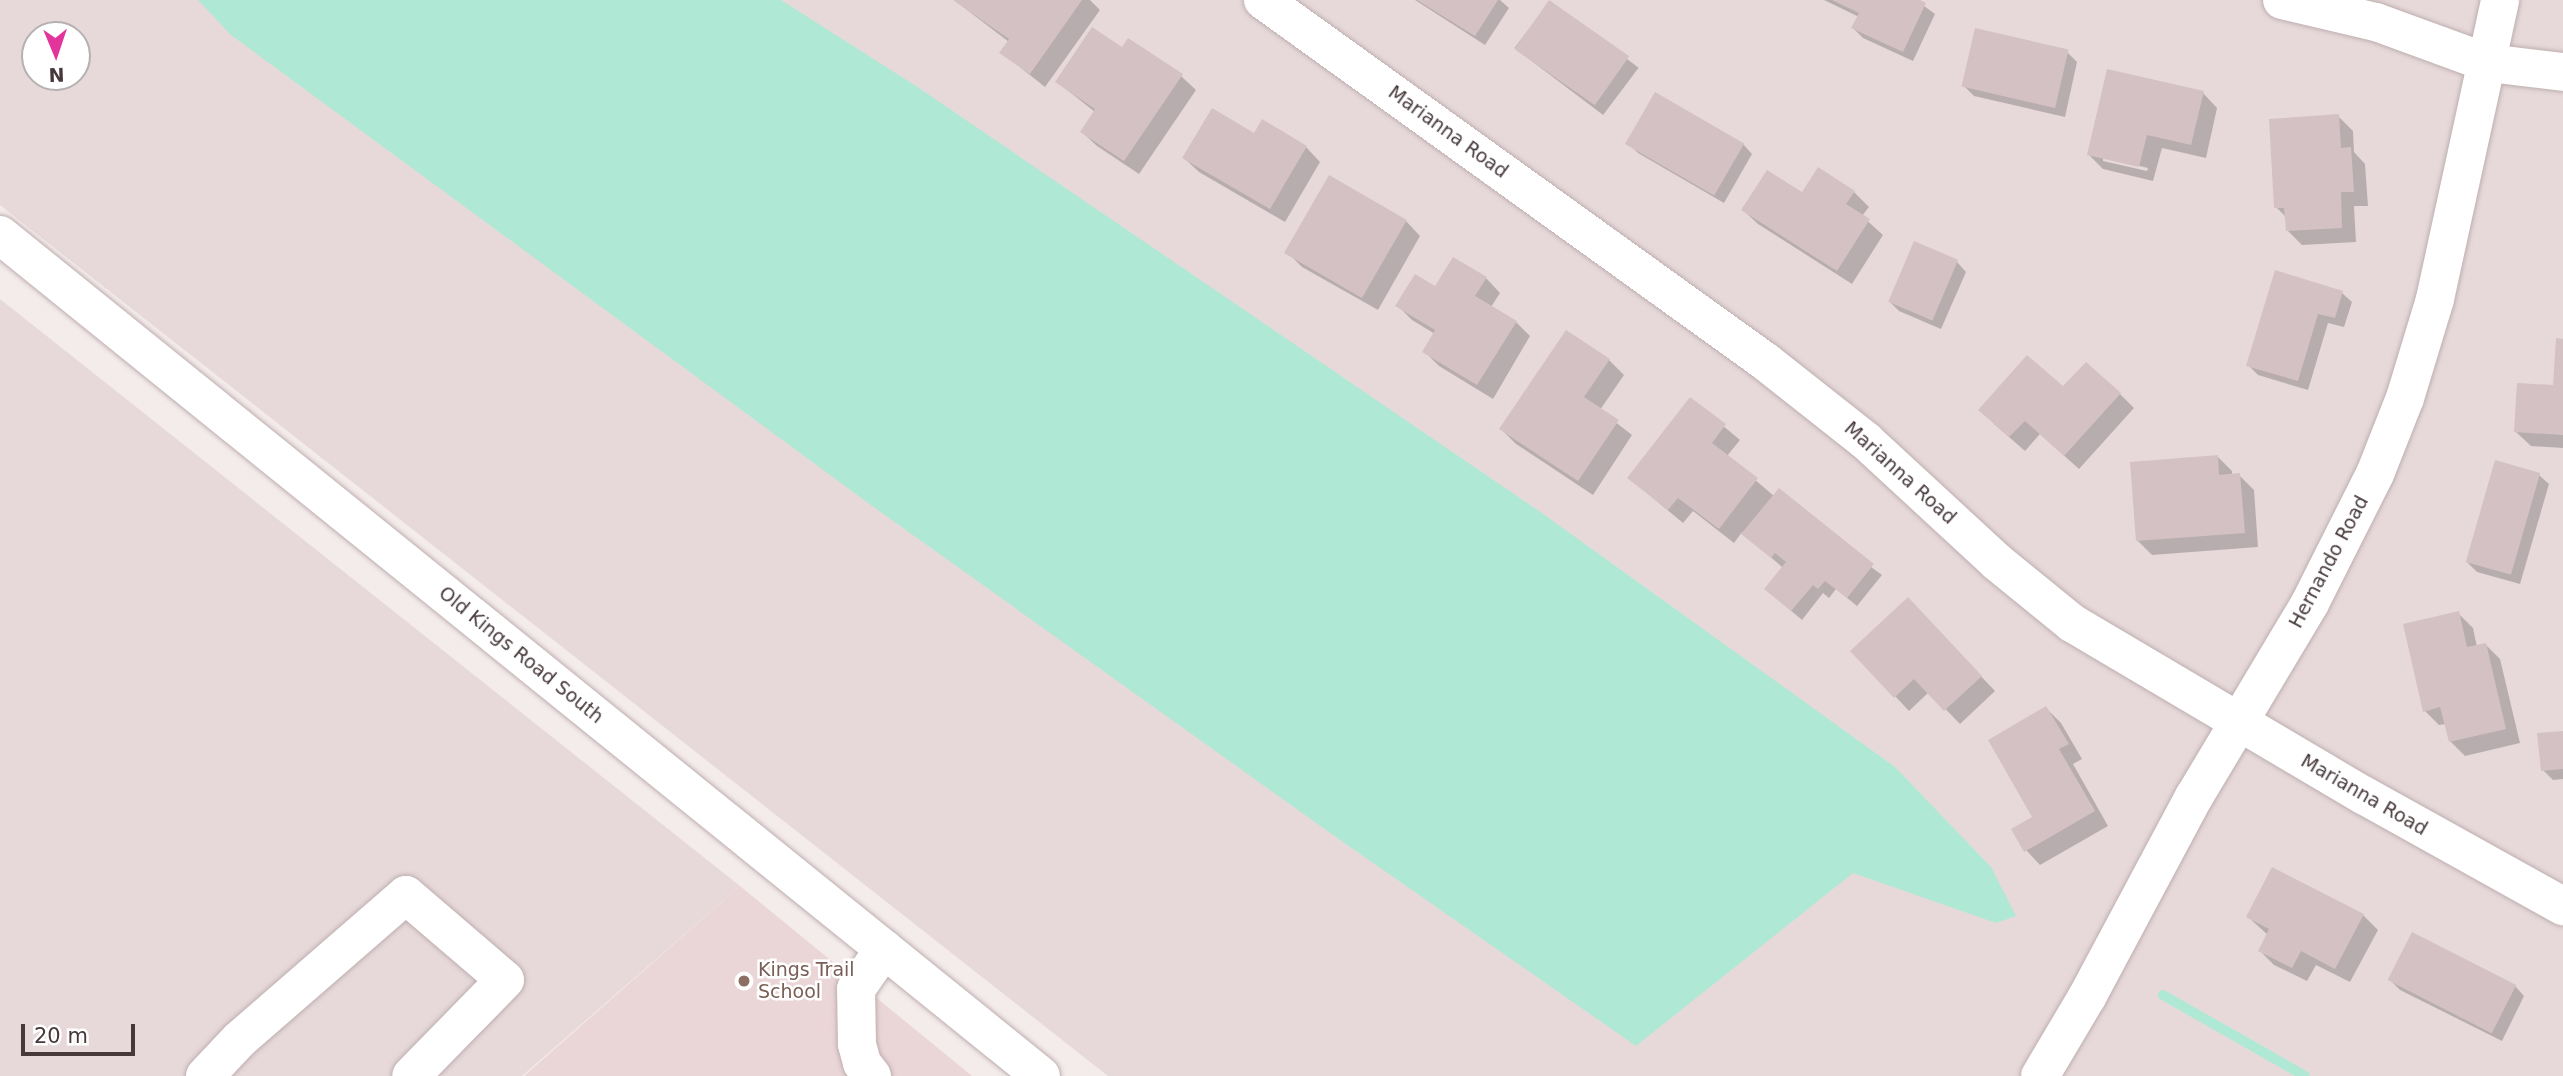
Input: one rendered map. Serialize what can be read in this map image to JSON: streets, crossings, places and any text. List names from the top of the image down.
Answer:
{
  "streets": {
    "street": ["Marianna Road", "Hernando Road", "Old Kings Road South"]
  },
  "crossings": [
    ["Marianna Road", "Hernando Road"]
  ],
  "places": ["Kings Trail School"],
  "scale_bar": "20 m",
  "north": "bottom"
}
